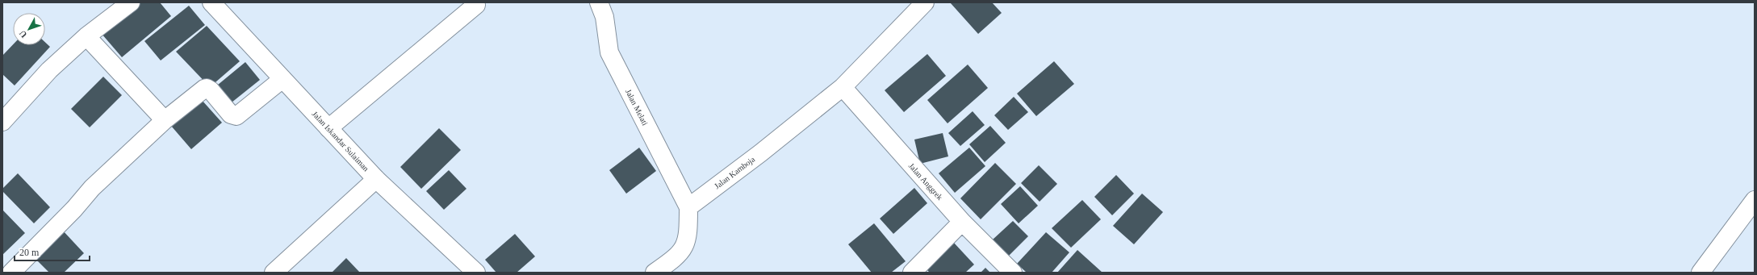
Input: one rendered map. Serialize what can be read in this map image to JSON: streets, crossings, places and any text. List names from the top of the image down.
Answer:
{
  "streets": {
    "street": [
      "Jalan Melati",
      "Jalan Iskandar Sulaiman",
      "Jalan Kamboja",
      "Jalan Anggrek"
    ]
  },
  "crossings": [
    ["Jalan Melati", "Jalan Kamboja"],
    ["Jalan Kamboja", "Jalan Anggrek"]
  ],
  "scale_bar": "20 m",
  "north": "bottom left"
}
